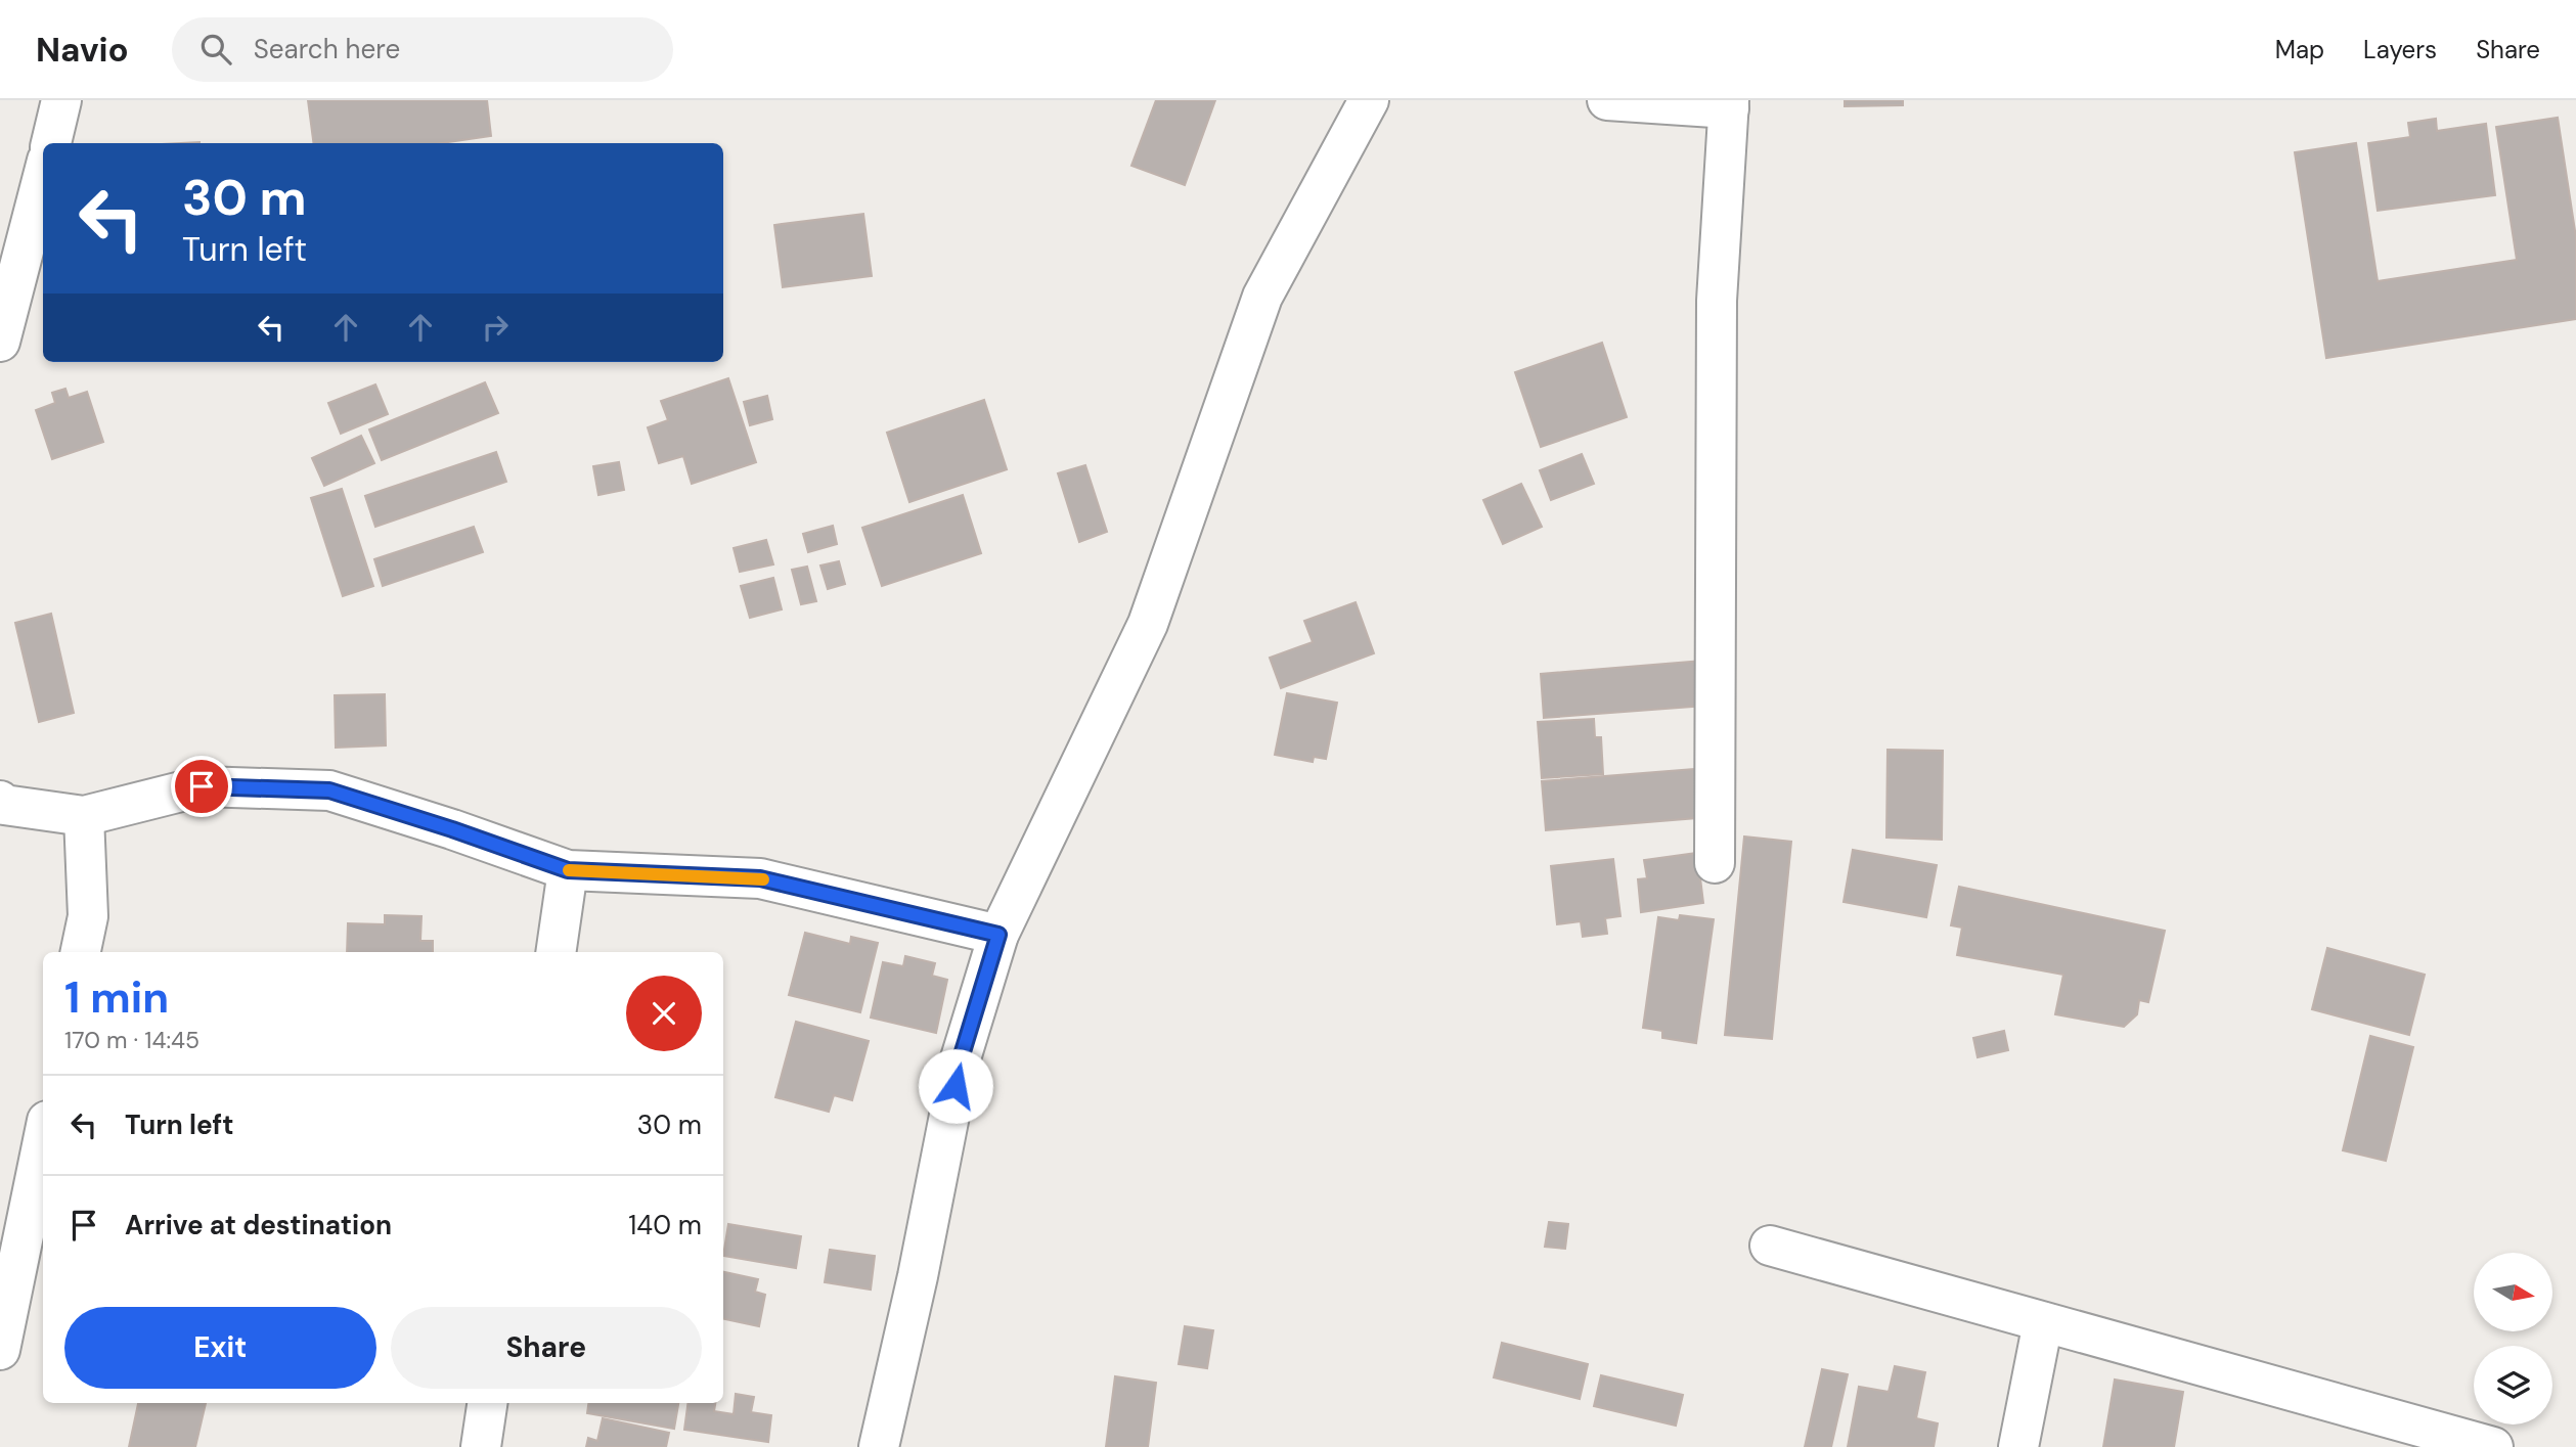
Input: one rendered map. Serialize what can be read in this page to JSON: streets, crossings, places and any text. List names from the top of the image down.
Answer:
{
  "north": "right",
  "page": {
    "header": "Navio",
    "search": "Search here",
    "nav": ["Map", "Layers", "Share"],
    "turn": ["30 m", "Turn left"],
    "heading": ["1 min", "170 m · 14:45"],
    "list": [
      {
        "name": "Turn left",
        "value": "30 m"
      },
      {
        "name": "Arrive at destination",
        "value": "140 m"
      }
    ],
    "buttons": ["Exit", "Share"]
  }
}
